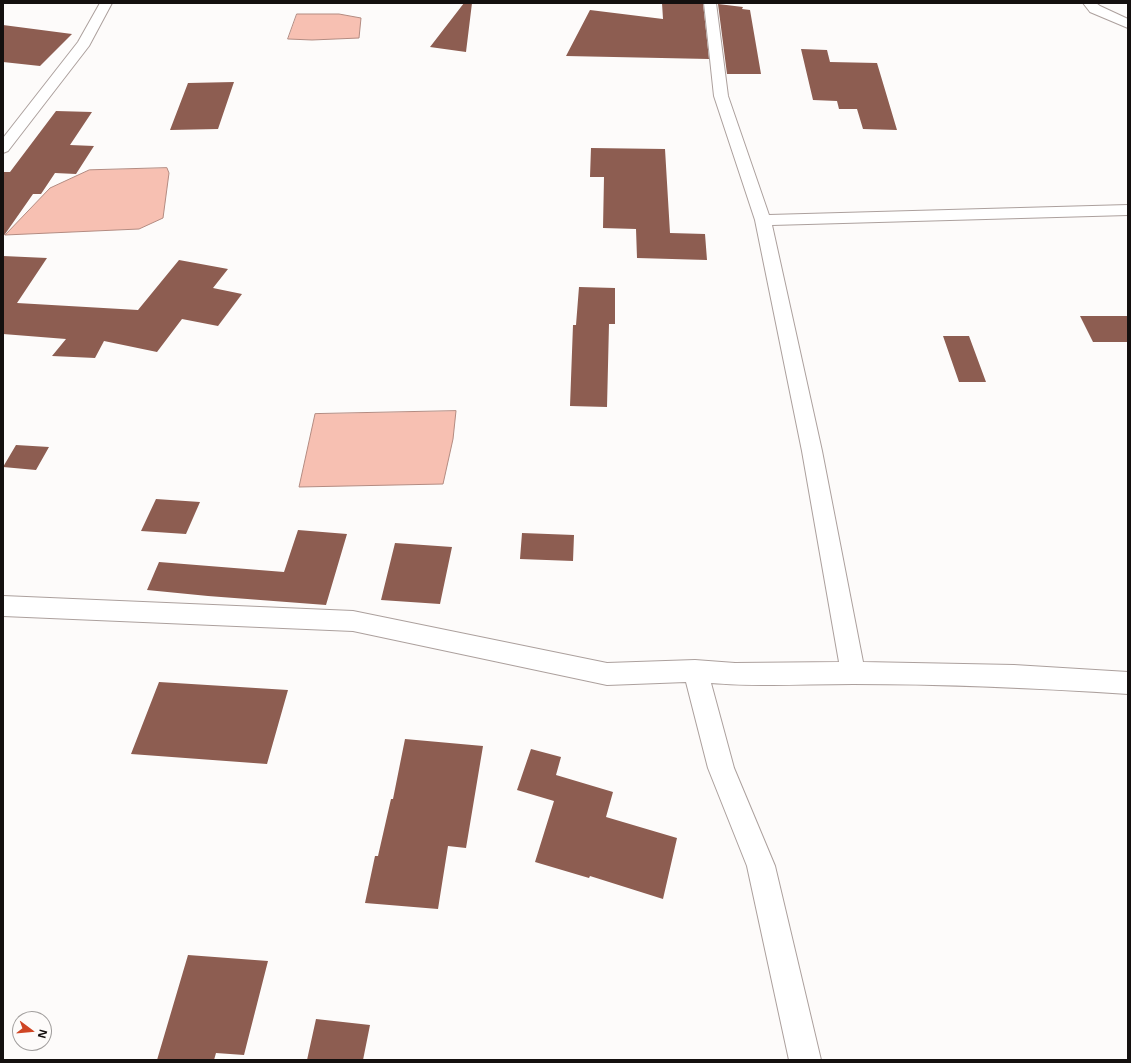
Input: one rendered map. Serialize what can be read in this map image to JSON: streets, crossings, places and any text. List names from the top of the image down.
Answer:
{
  "north": "right"
}
